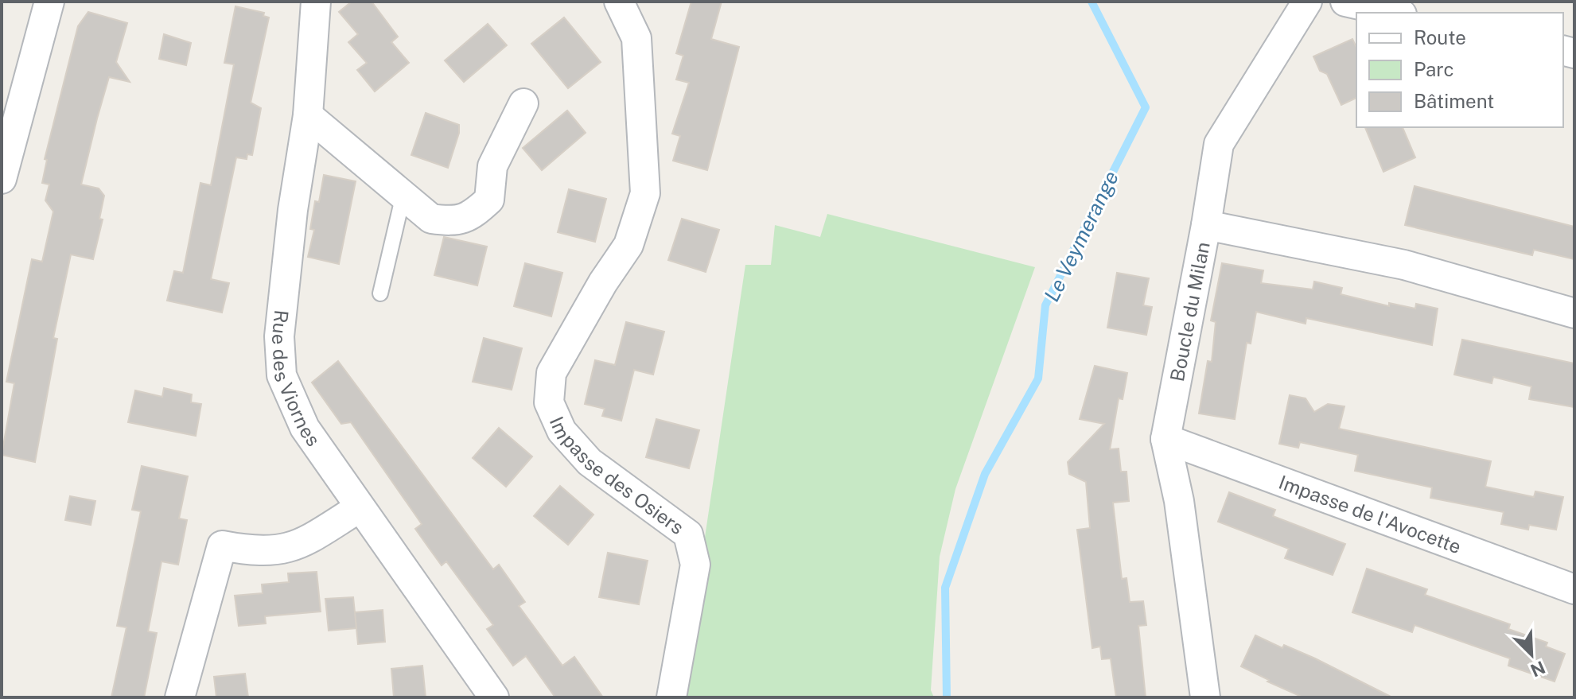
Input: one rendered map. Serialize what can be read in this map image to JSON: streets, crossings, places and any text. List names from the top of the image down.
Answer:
{
  "streets": {
    "street": [
      "Boucle du Milan",
      "Rue des Viornes",
      "Impasse des Osiers",
      "Impasse de l'Avocette"
    ]
  },
  "crossings": [
    ["Boucle du Milan", "Impasse de l'Avocette"]
  ],
  "water": ["Le Veymerange"],
  "legend": ["Route", "Parc", "Bâtiment"],
  "north": "bottom right"
}
